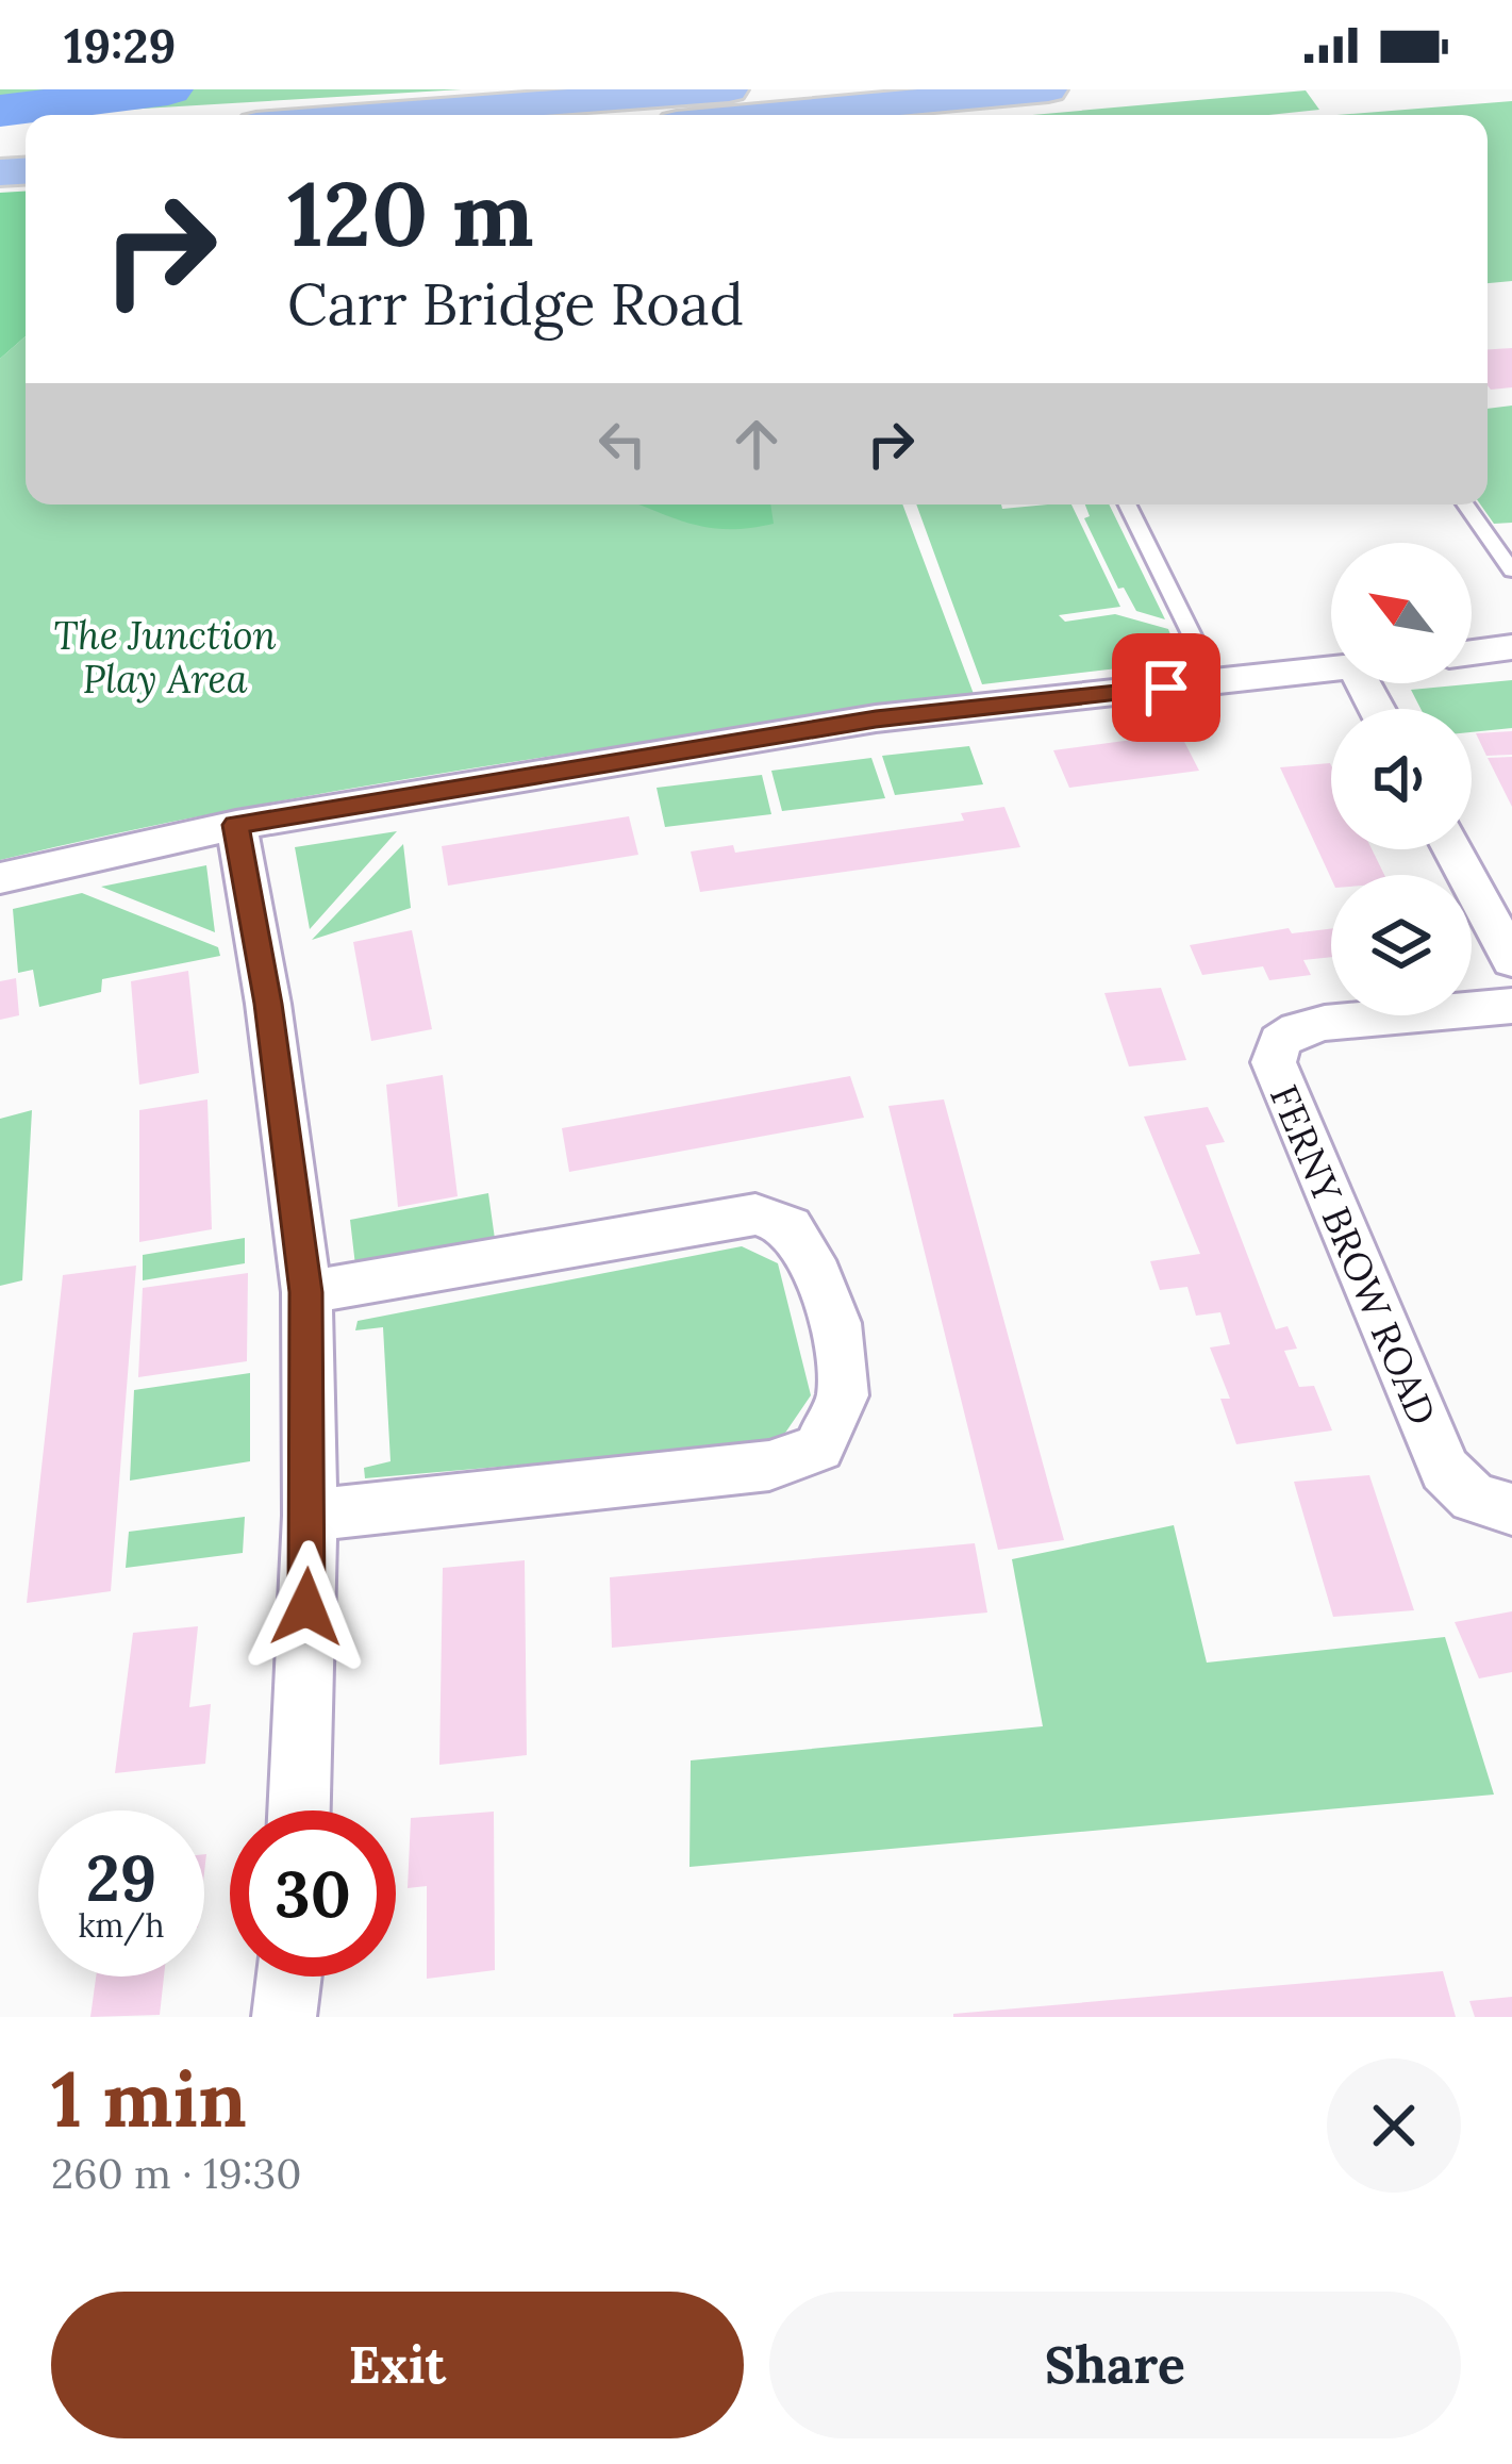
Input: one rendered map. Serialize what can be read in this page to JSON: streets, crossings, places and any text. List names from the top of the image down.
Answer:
{
  "streets": {
    "street": ["FERNY BROW ROAD"]
  },
  "parks": ["The Junction Play Area"],
  "north": "top left",
  "page": {
    "status": "19:29",
    "turn": ["120 m", "Carr Bridge Road"],
    "speed": "29 km/h",
    "limit": "30",
    "heading": ["1 min", "260 m · 19:30"],
    "buttons": ["Exit", "Share"]
  }
}
